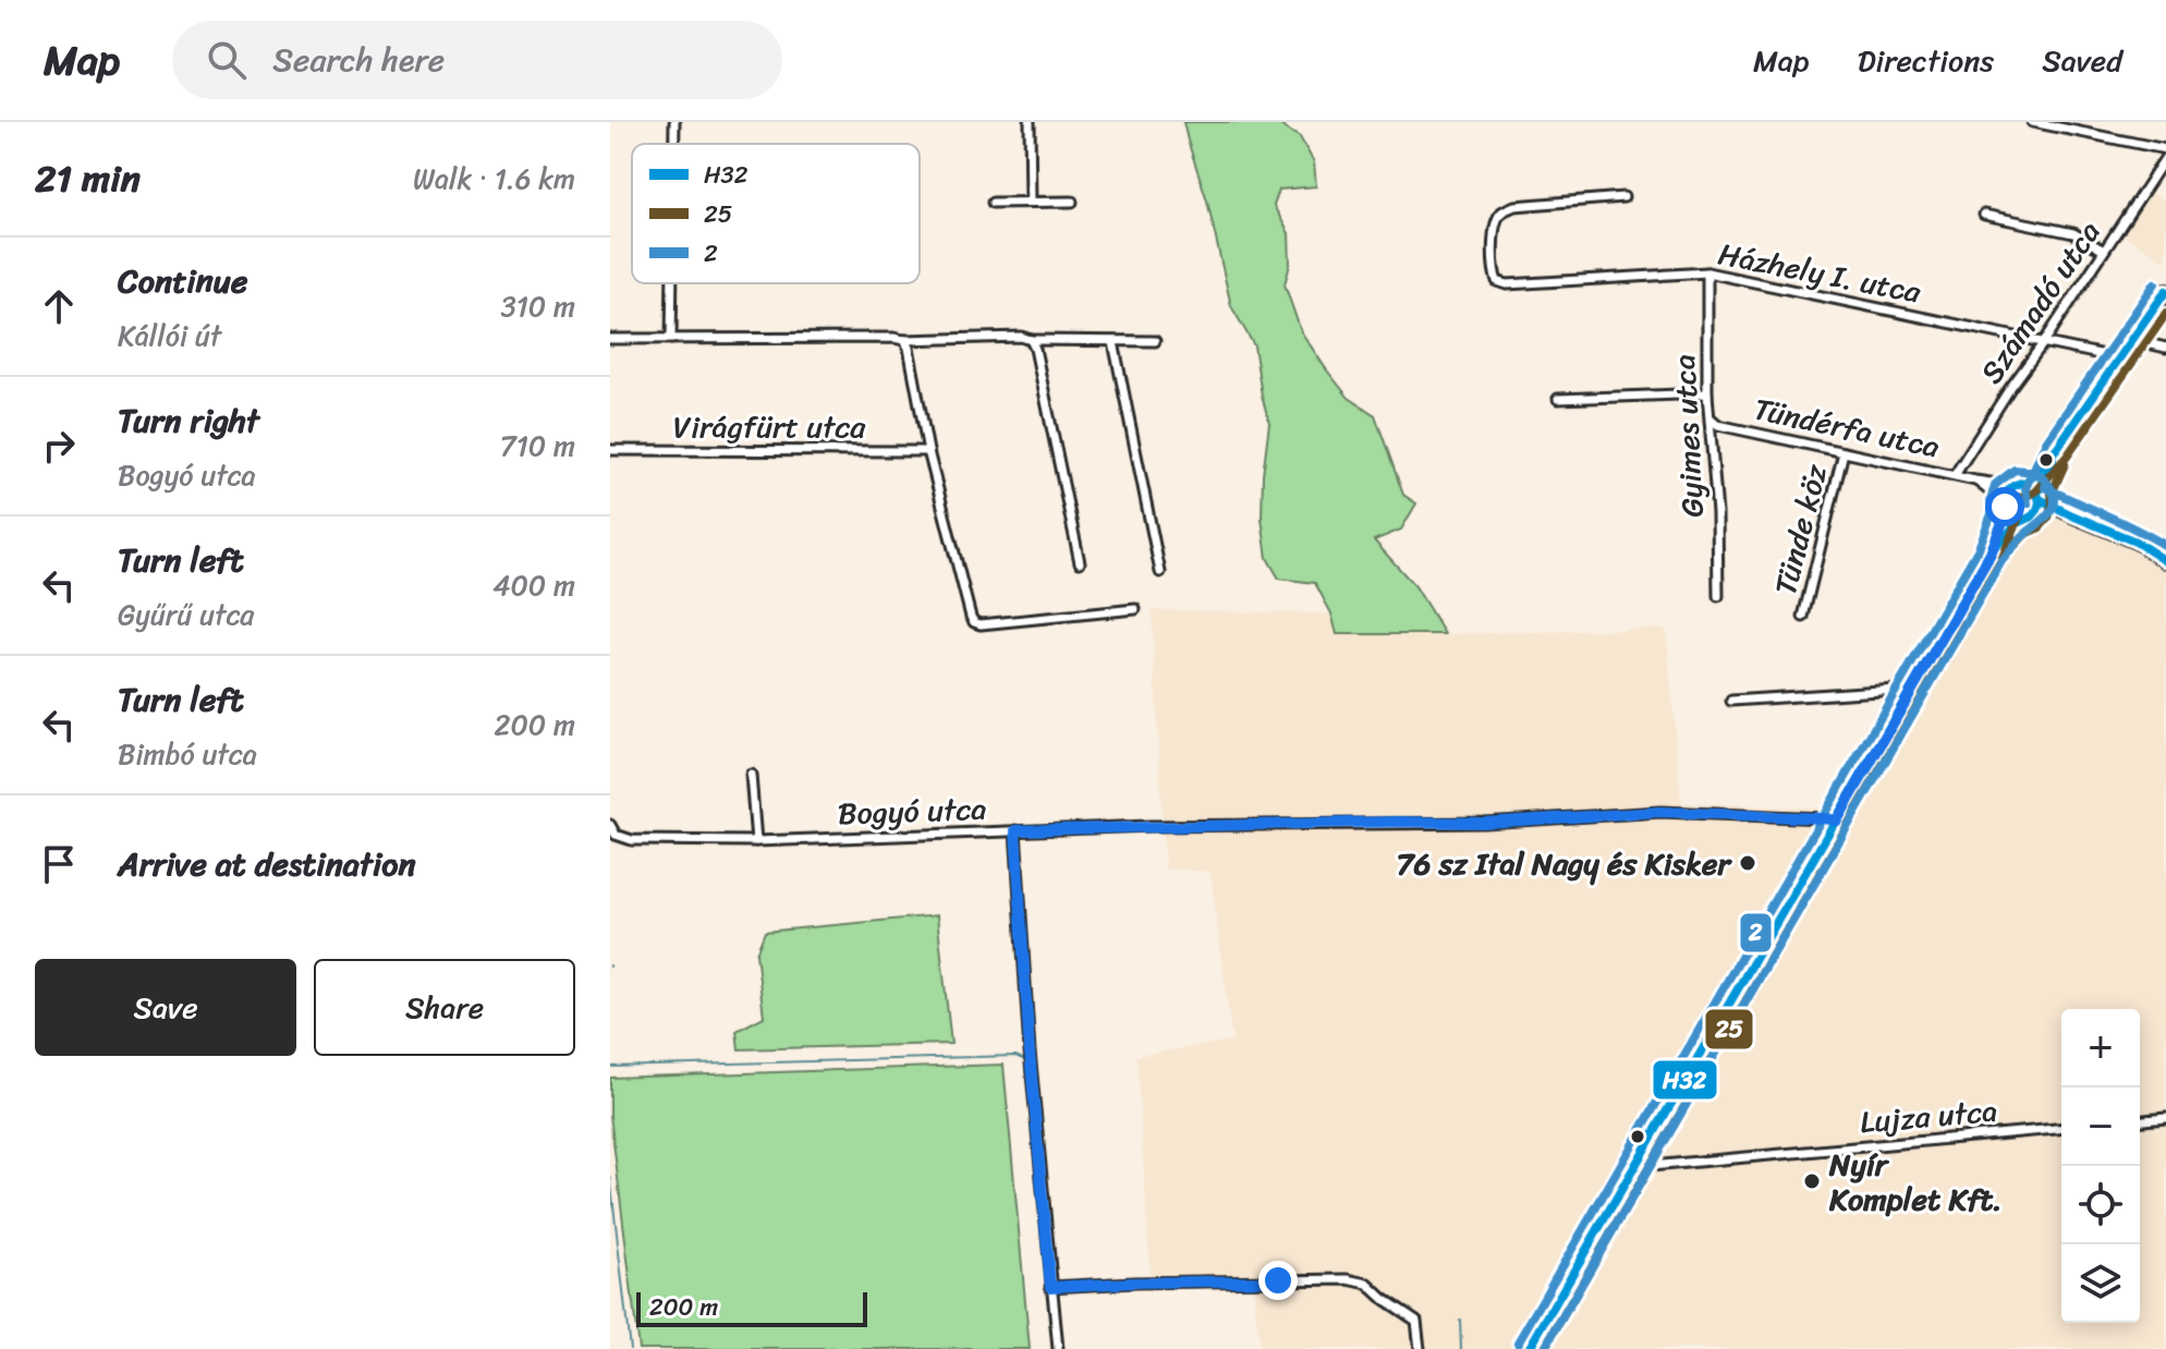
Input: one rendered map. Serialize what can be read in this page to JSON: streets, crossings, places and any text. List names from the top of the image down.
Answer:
{
  "streets": {
    "street": [
      "Házhely I. utca",
      "Számadó utca",
      "Virágfürt utca",
      "Tündérfa utca",
      "Gyimes utca",
      "Tünde köz",
      "Bogyó utca",
      "Lujza utca"
    ]
  },
  "crossings": [
    ["Házhely I. utca", "Számadó utca"],
    ["Házhely I. utca", "Gyimes utca"],
    ["Számadó utca", "Tündérfa utca"],
    ["Tündérfa utca", "Gyimes utca"],
    ["Tündérfa utca", "Tünde köz"]
  ],
  "places": ["76 sz Ital Nagy és Kisker", "Nyír Komplet Kft."],
  "lines": ["transit line 2", "transit line H32", "transit line 25"],
  "legend": ["H32", "25", "2"],
  "scale_bar": "200 m",
  "page": {
    "header": "Map",
    "search": "Search here",
    "nav": ["Map", "Directions", "Saved"],
    "heading": ["21 min", "Walk · 1.6 km"],
    "list": [
      ["Continue", "Kállói út", "310 m"],
      ["Turn right", "Bogyó utca", "710 m"],
      ["Turn left", "Gyűrű utca", "400 m"],
      ["Turn left", "Bimbó utca", "200 m"],
      "Arrive at destination"
    ],
    "buttons": ["Save", "Share"],
    "map_buttons": ["+", "−"],
    "scale": "200 m"
  }
}
